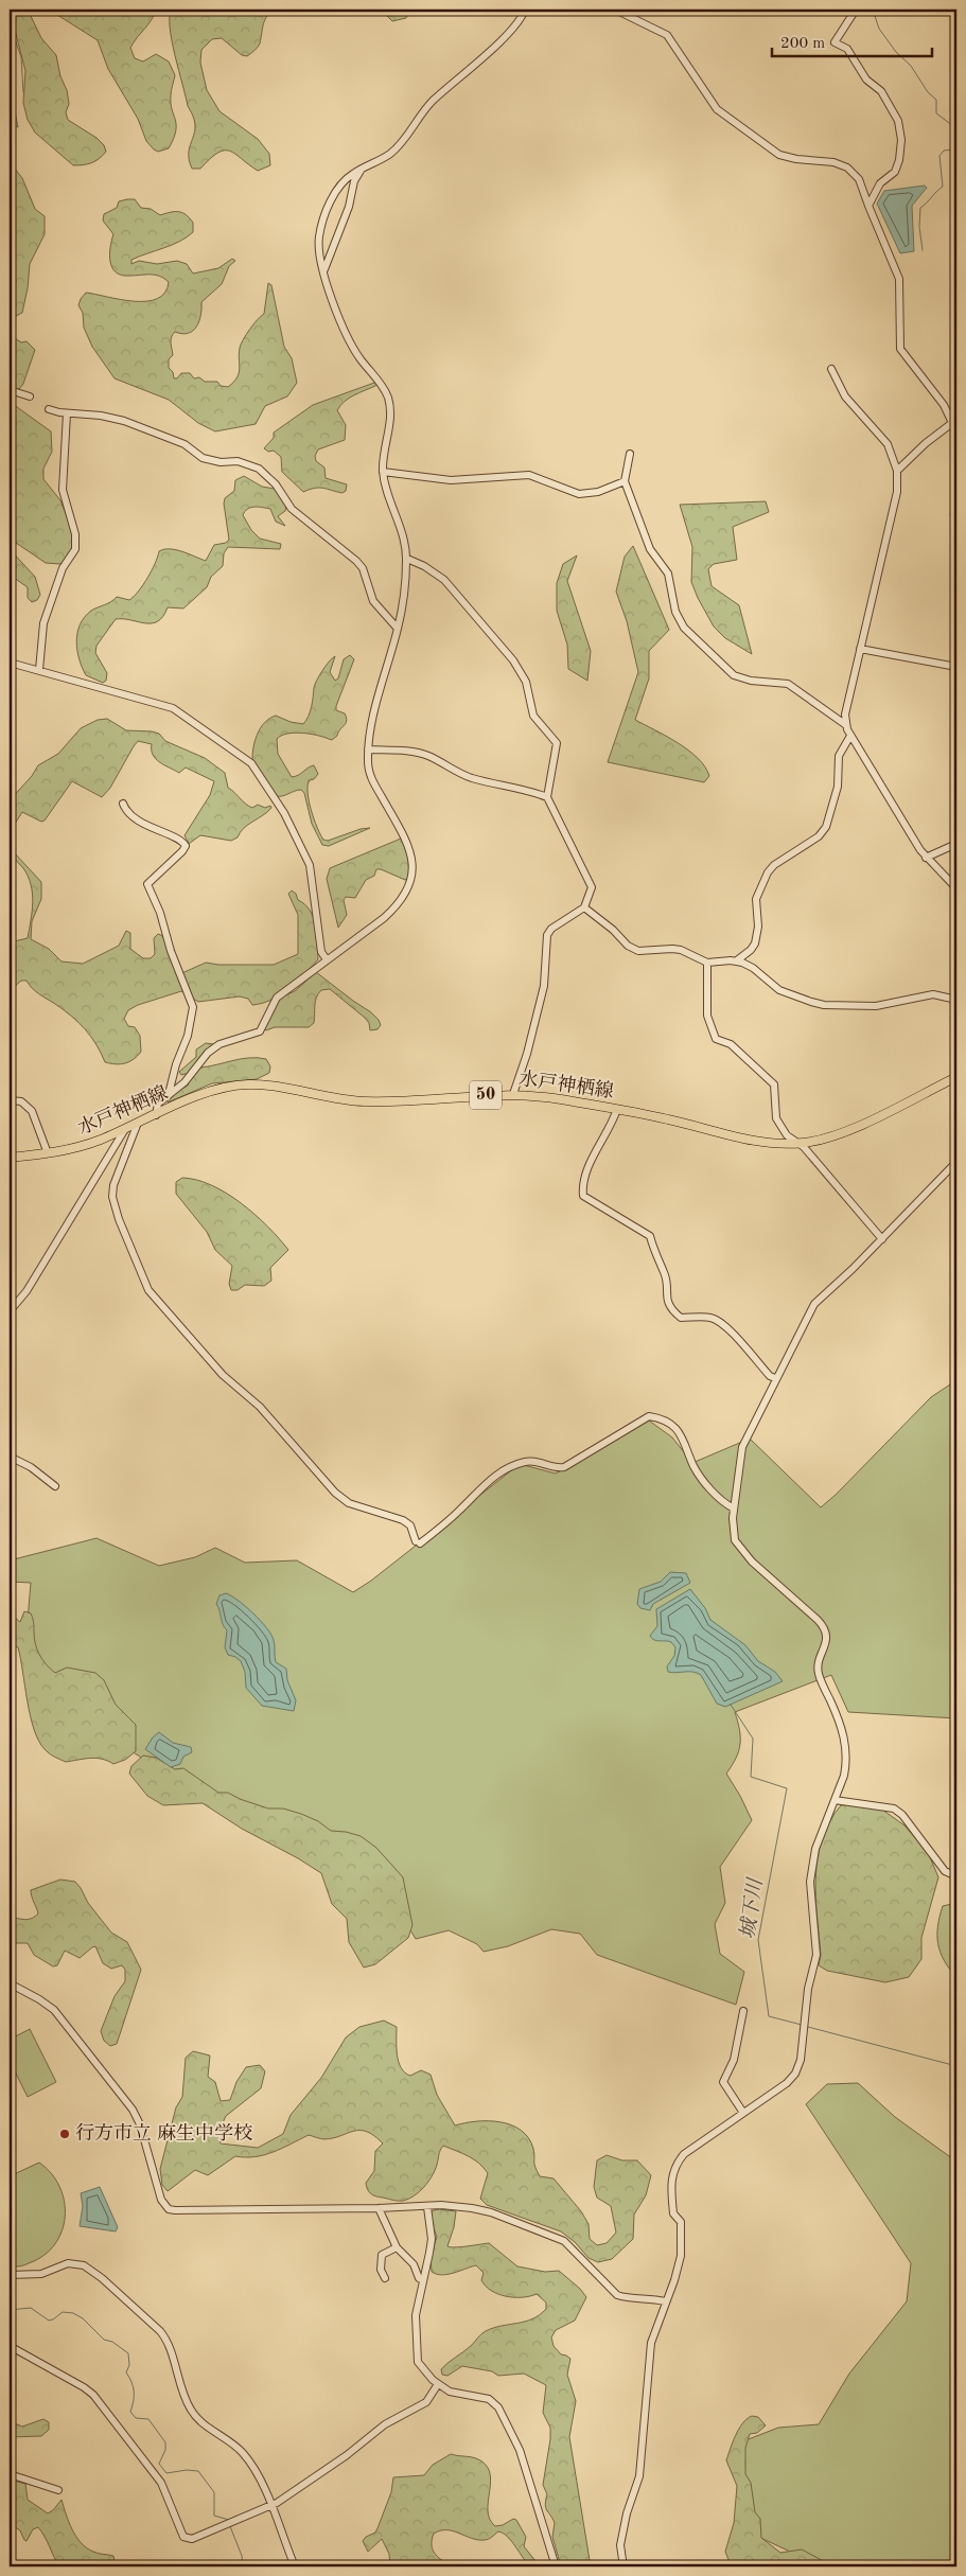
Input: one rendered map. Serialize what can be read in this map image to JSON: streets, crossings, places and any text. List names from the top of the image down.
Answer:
{
  "streets": {
    "main road": ["水戸神栖線", "50"]
  },
  "water": ["城下川"],
  "places": ["行方市立 麻生中学校"],
  "scale_bar": "200 m"
}
